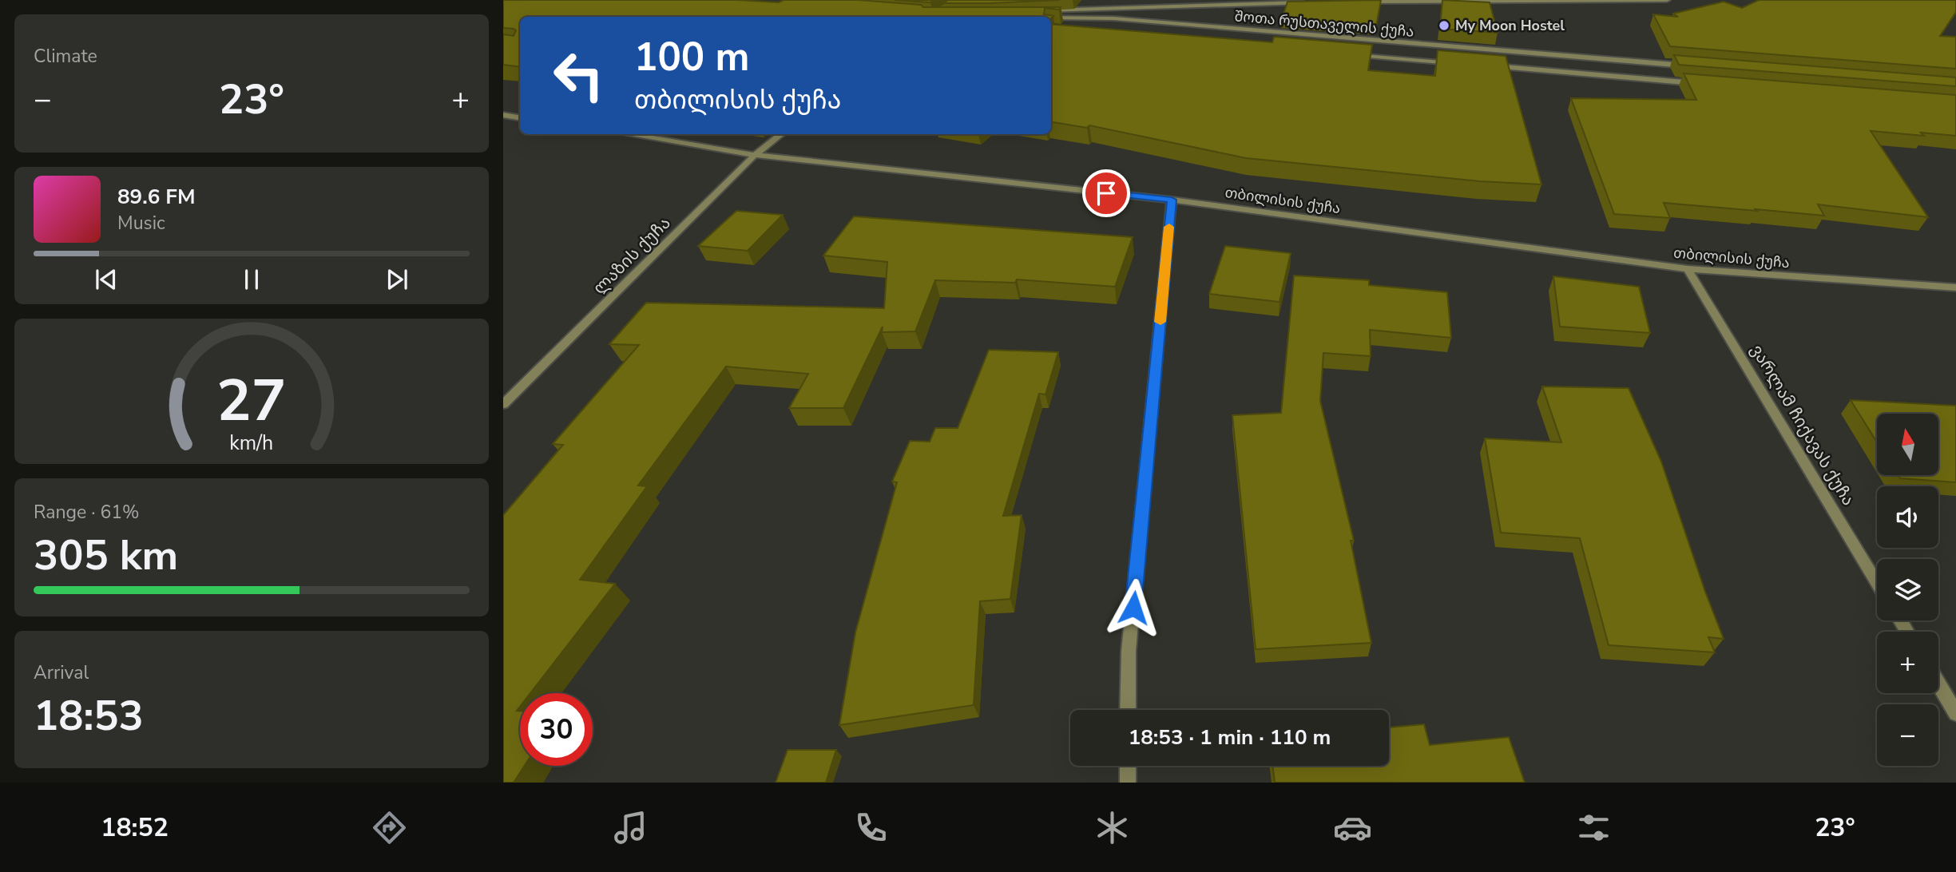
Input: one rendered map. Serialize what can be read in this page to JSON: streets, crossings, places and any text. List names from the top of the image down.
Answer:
{
  "streets": {
    "street": [
      "შოთა რუსთაველის ქუჩა",
      "თბილისის ქუჩა",
      "ლაზის ქუჩა",
      "ვარლამ ჩიქავას ქუჩა"
    ]
  },
  "crossings": [
    ["თბილისის ქუჩა", "ლაზის ქუჩა"],
    ["თბილისის ქუჩა", "ვარლამ ჩიქავას ქუჩა"]
  ],
  "places": ["My Moon Hostel"],
  "north": "top",
  "page": {
    "tile": [
      "Climate",
      ["Range · 61%", "305 km"],
      ["Arrival", "18:53"]
    ],
    "turn": ["100 m", "თბილისის ქუჩა"],
    "heat": ["−", "23°", "+"],
    "song": ["89.6 FM", "Music"],
    "map_buttons": ["+", "−"],
    "limit": "30",
    "trip": "18:53 · 1 min · 110 m",
    "tabs": ["18:52", "23°"],
    "gauge": ["27", "km/h"]
  }
}
